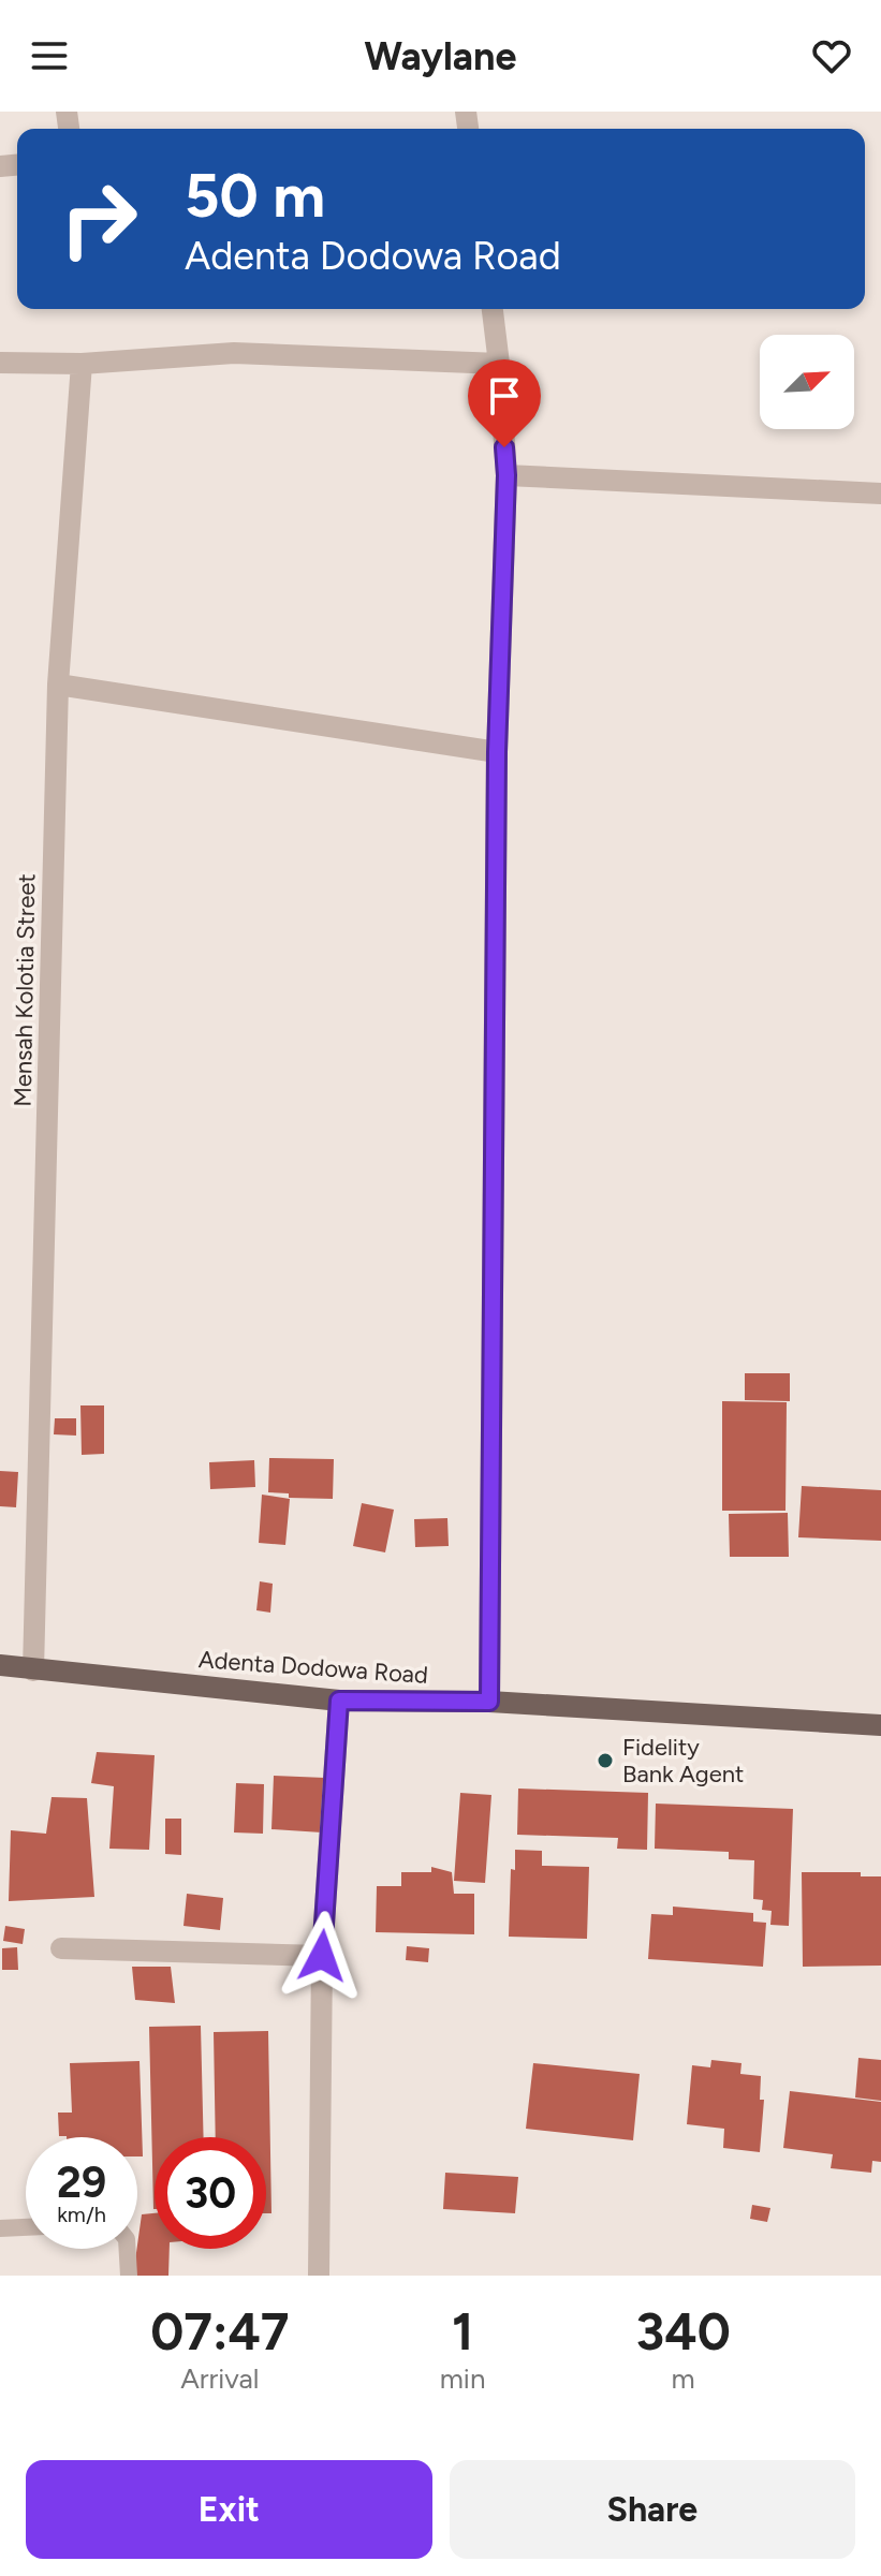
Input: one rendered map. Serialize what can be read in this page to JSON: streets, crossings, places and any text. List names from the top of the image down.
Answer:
{
  "streets": {
    "main road": ["Adenta Dodowa Road"],
    "street": ["Mensah Kolotia Street"]
  },
  "crossings": [
    ["Mensah Kolotia Street", "Adenta Dodowa Road"]
  ],
  "places": ["Fidelity Bank Agent"],
  "north": "top right",
  "page": {
    "header": "Waylane",
    "turn": ["50 m", "Adenta Dodowa Road"],
    "speed": "29 km/h",
    "limit": "30",
    "eta": [
      "07:47",
      "Arrival",
      "1",
      "min",
      "340",
      "m"
    ],
    "buttons": ["Exit", "Share"]
  }
}
